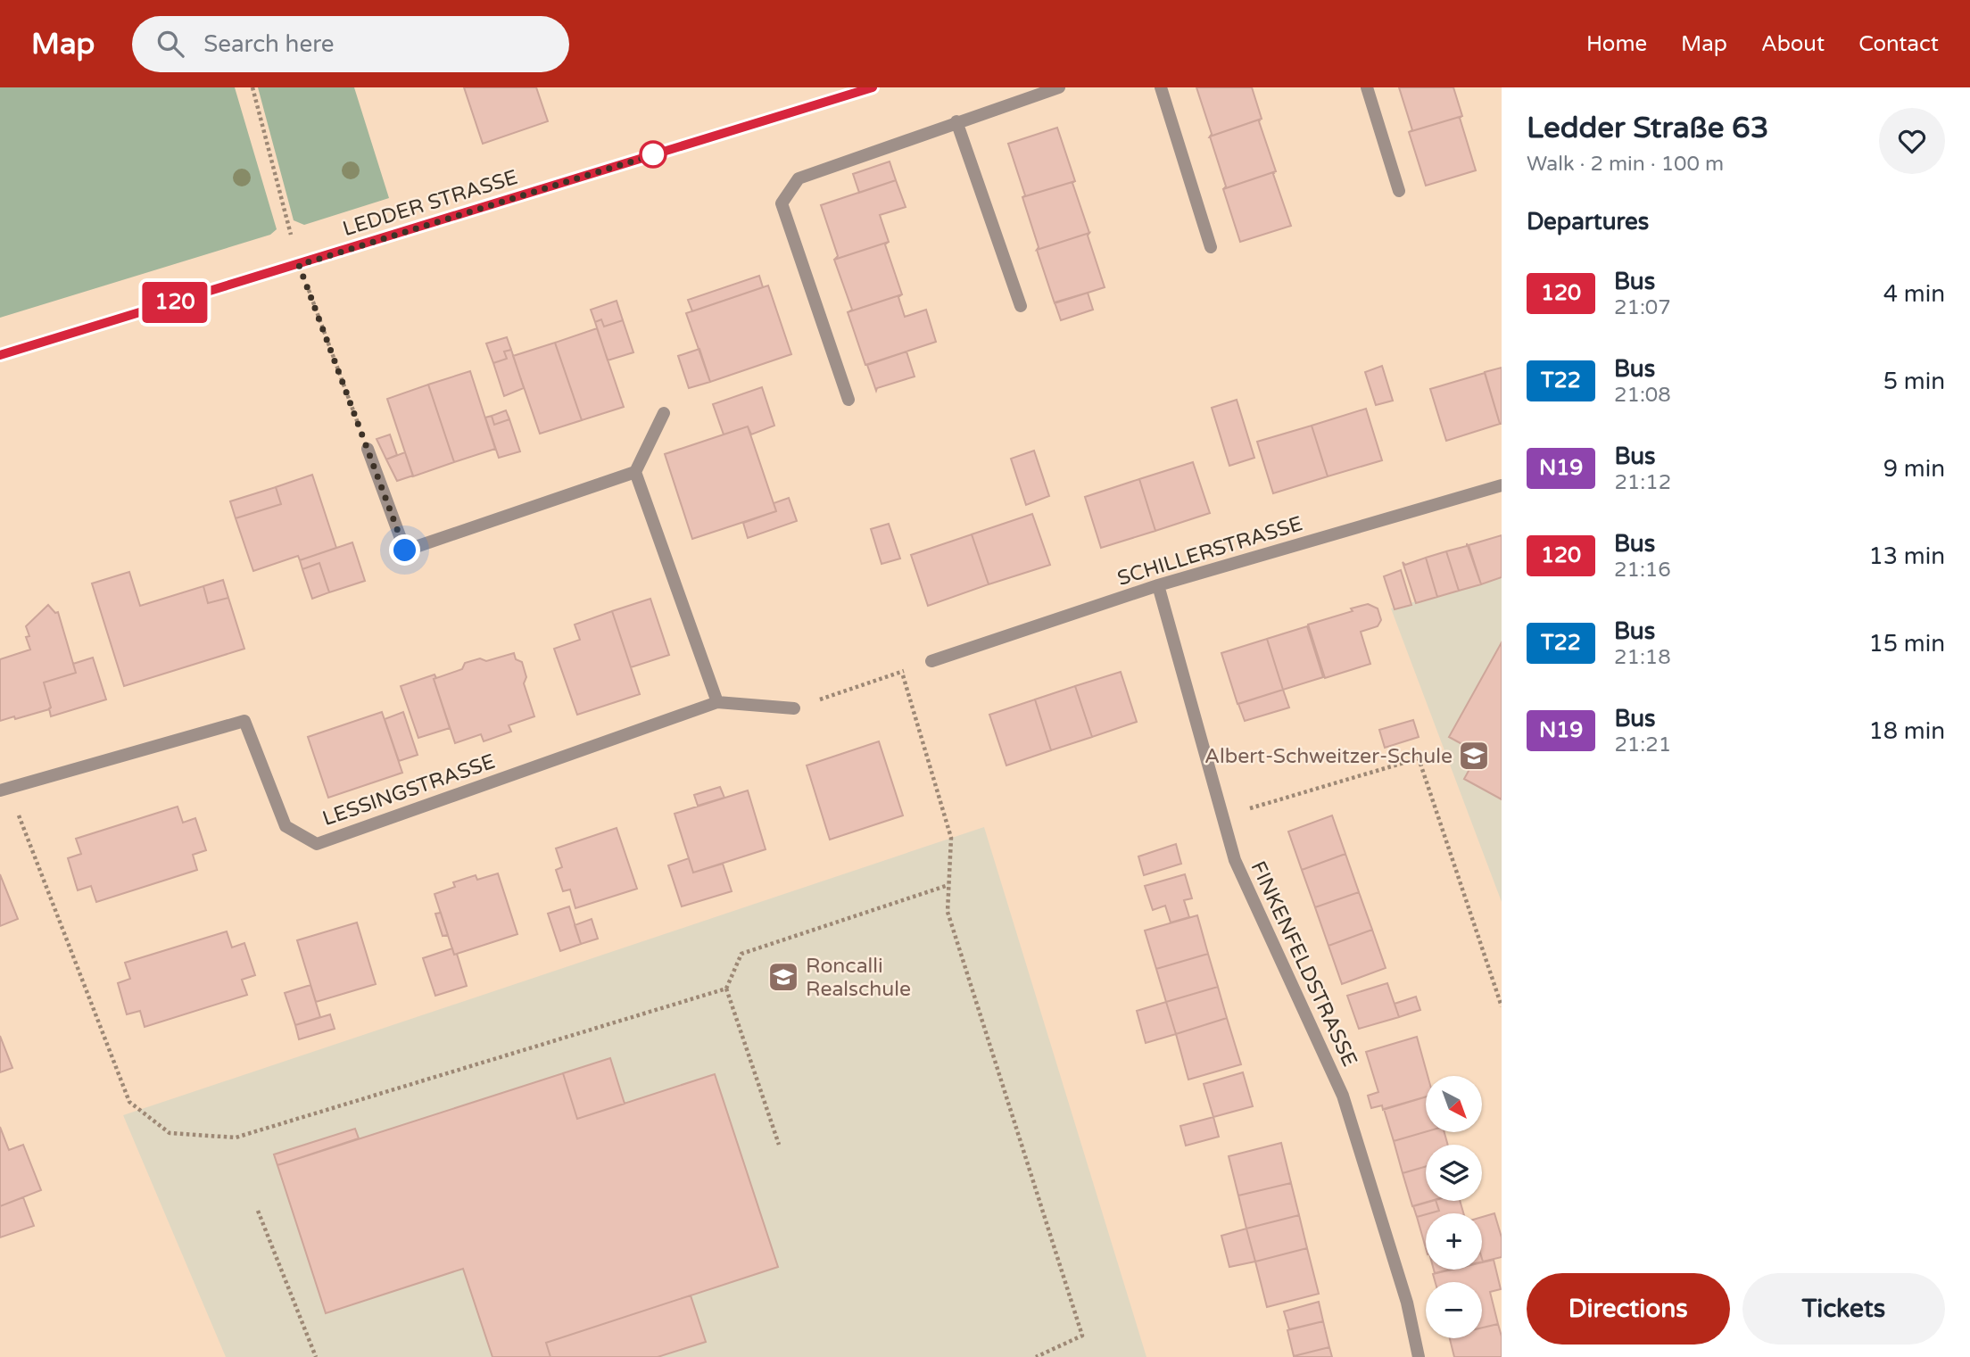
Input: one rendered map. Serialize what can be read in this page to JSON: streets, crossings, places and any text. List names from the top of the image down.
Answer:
{
  "streets": {
    "main road": ["LEDDER STRASSE"],
    "street": ["SCHILLERSTRASSE", "LESSINGSTRASSE", "FINKENFELDSTRASSE"]
  },
  "crossings": [
    ["SCHILLERSTRASSE", "FINKENFELDSTRASSE"]
  ],
  "places": {
    "school or university": ["Albert-Schweitzer-Schule", "Roncalli Realschule"]
  },
  "lines": ["bus line 120"],
  "north": "bottom right",
  "page": {
    "header": "Map",
    "search": "Search here",
    "nav": [
      "Home",
      "Map",
      "About",
      "Contact"
    ],
    "on_map": "120",
    "heading": [
      ["Ledder Straße 63", "Walk · 2 min · 100 m"],
      "Departures"
    ],
    "list": [
      {
        "mark": "120",
        "name": "Bus",
        "note": "21:07",
        "value": "4 min"
      },
      {
        "mark": "T22",
        "name": "Bus",
        "note": "21:08",
        "value": "5 min"
      },
      {
        "mark": "N19",
        "name": "Bus",
        "note": "21:12",
        "value": "9 min"
      },
      {
        "mark": "120",
        "name": "Bus",
        "note": "21:16",
        "value": "13 min"
      },
      {
        "mark": "T22",
        "name": "Bus",
        "note": "21:18",
        "value": "15 min"
      },
      {
        "mark": "N19",
        "name": "Bus",
        "note": "21:21",
        "value": "18 min"
      }
    ],
    "map_buttons": ["+", "−"],
    "buttons": ["Directions", "Tickets"]
  }
}
